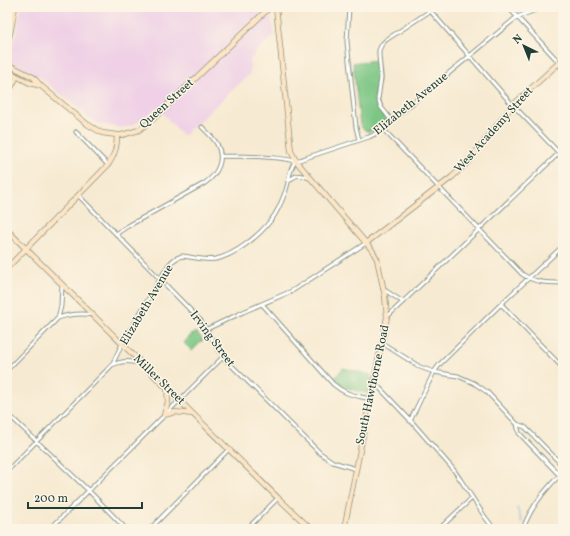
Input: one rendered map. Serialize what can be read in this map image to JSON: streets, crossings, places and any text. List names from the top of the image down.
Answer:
{
  "streets": {
    "main road": [
      "Queen Street",
      "West Academy Street",
      "Miller Street",
      "South Hawthorne Road"
    ],
    "street": ["Elizabeth Avenue", "Irving Street"]
  },
  "crossings": [
    ["Elizabeth Avenue", "Irving Street"],
    ["Elizabeth Avenue", "Miller Street"],
    ["Elizabeth Avenue", "South Hawthorne Road"],
    ["West Academy Street", "South Hawthorne Road"],
    ["Irving Street", "South Hawthorne Road"]
  ],
  "scale_bar": "200 m",
  "north": "top left"
}
